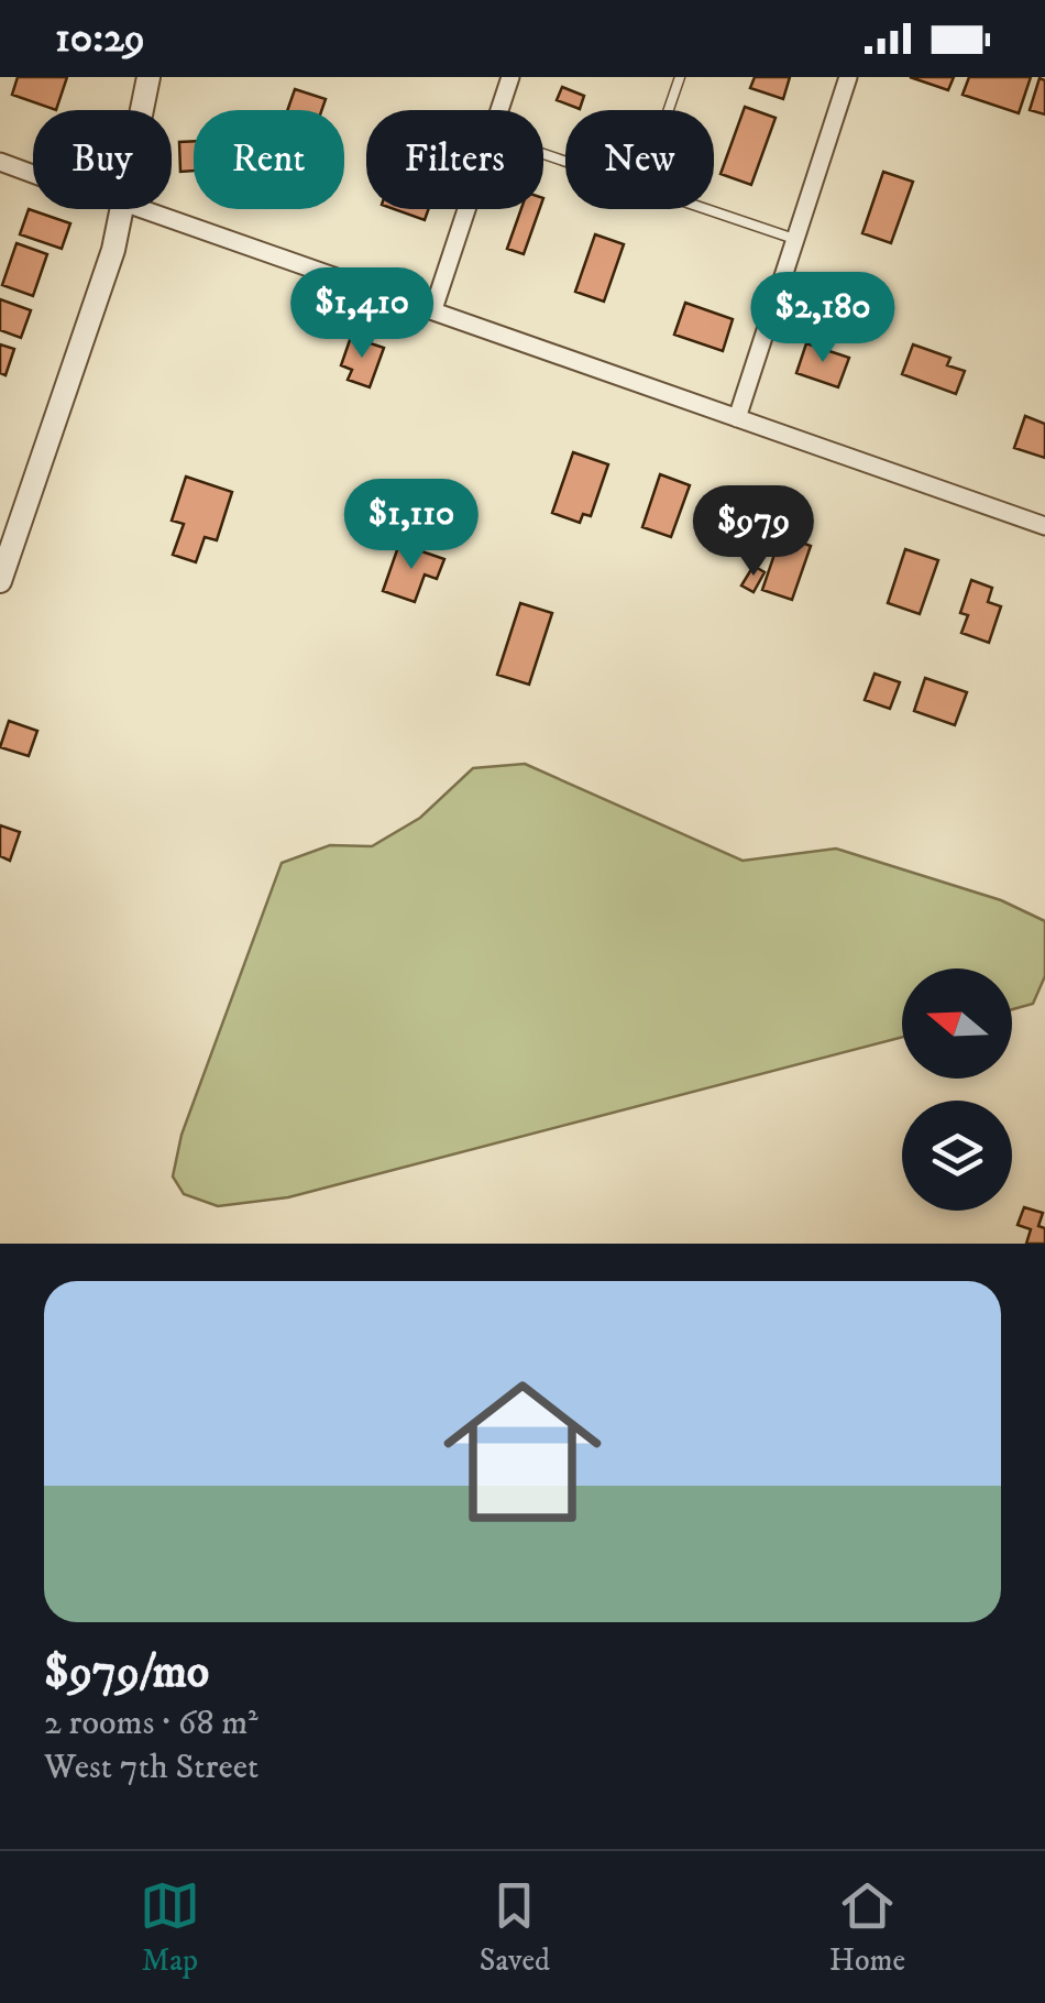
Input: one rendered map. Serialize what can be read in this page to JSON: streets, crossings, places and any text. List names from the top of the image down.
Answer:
{
  "north": "left",
  "page": {
    "status": "10:29",
    "chip": [
      "Buy",
      "Rent",
      "Filters",
      "New"
    ],
    "price": [
      "$1,410",
      "$2,180",
      "$1,110",
      "$979"
    ],
    "list": [
      {
        "name": "$979/mo",
        "note": "2 rooms · 68 m² · West 7th Street"
      }
    ],
    "tabs": ["Map", "Saved", "Home"]
  }
}
